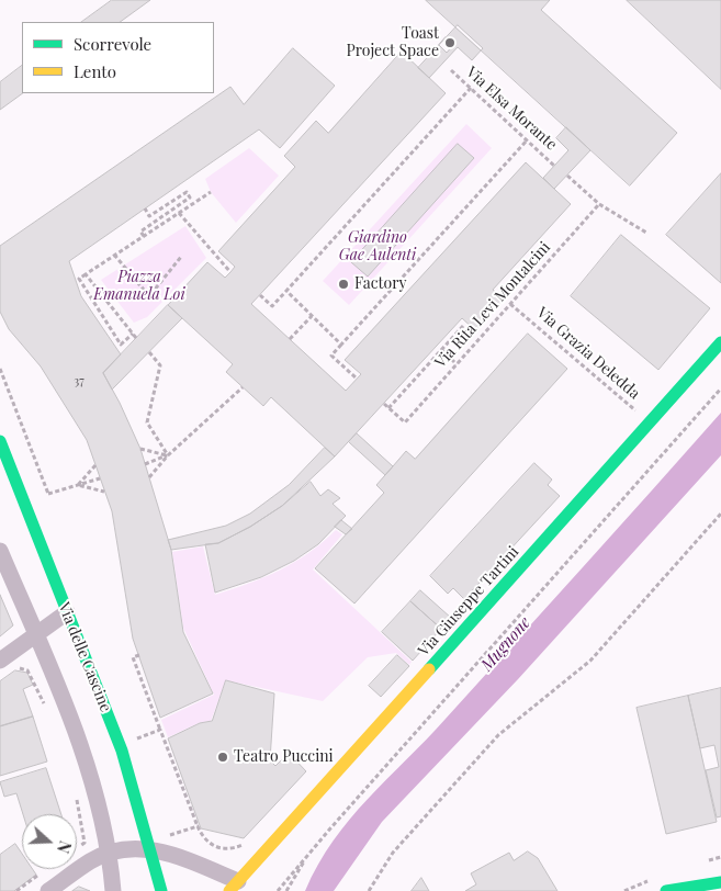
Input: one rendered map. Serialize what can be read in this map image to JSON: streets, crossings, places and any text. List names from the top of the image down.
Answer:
{
  "streets": {
    "street": ["Via Giuseppe Tartini", "Via delle Cascine"],
    "path": ["Via Elsa Morante", "Via Rita Levi Montalcini", "Via Grazia Deledda"]
  },
  "crossings": [
    ["Via Rita Levi Montalcini", "Via Grazia Deledda"],
    ["Via Grazia Deledda", "Via Giuseppe Tartini"]
  ],
  "water": ["Mugnone"],
  "parks": ["Giardino Gae Aulenti", "Piazza Emanuela Loi"],
  "places": ["Toast Project Space", "Factory", "Teatro Puccini"],
  "house_numbers": ["37"],
  "legend": ["Scorrevole", "Lento"],
  "north": "right"
}
